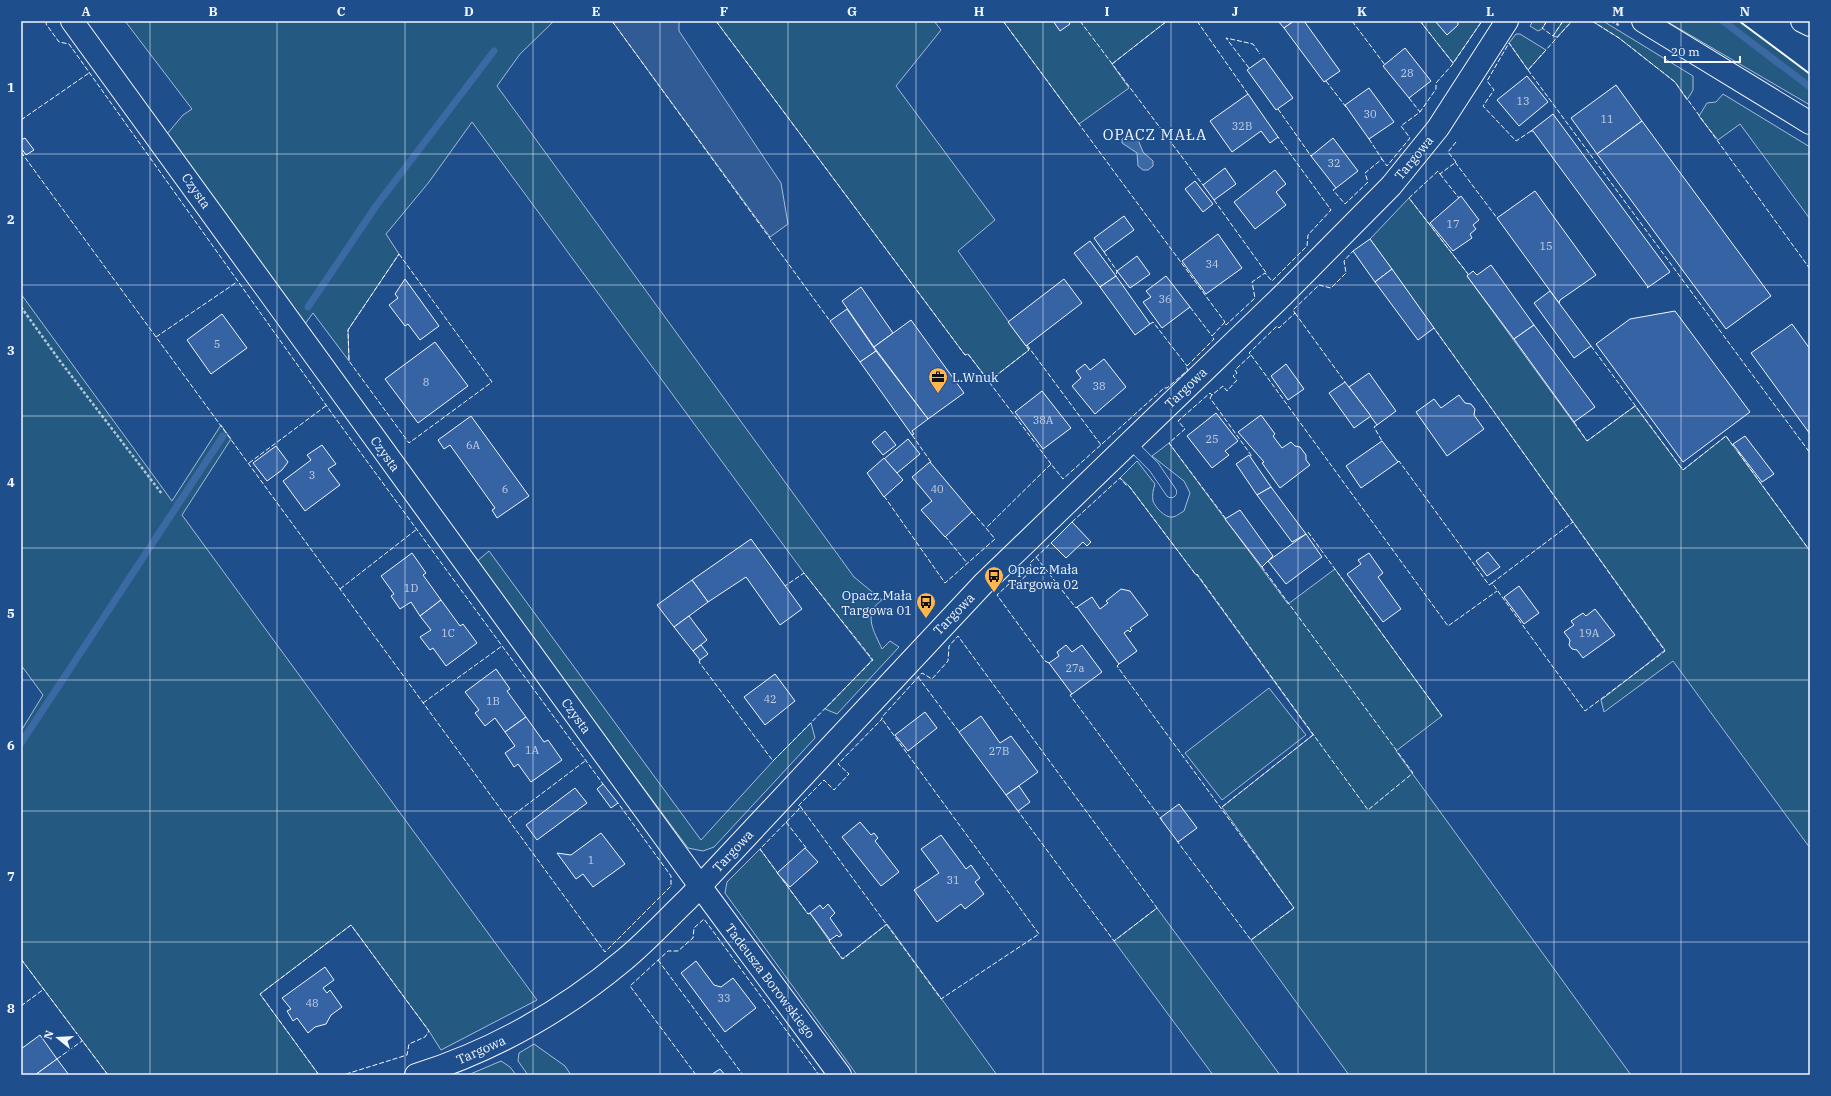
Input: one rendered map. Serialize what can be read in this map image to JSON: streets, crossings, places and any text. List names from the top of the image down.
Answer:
{
  "streets": {
    "main road": ["Targowa", "Czysta", "Tadeusza Borowskiego"]
  },
  "crossings": [
    ["Targowa", "Czysta"],
    ["Targowa", "Tadeusza Borowskiego"],
    ["Czysta", "Tadeusza Borowskiego"]
  ],
  "districts": ["OPACZ MAŁA"],
  "places": {
    "office": ["L.Wnuk"],
    "bus stop": ["Opacz Mała Targowa 02", "Opacz Mała Targowa 01"]
  },
  "house_numbers": [
    "28",
    "13",
    "30",
    "11",
    "32B",
    "32",
    "17",
    "15",
    "34",
    "36",
    "5",
    "8",
    "38",
    "38A",
    "25",
    "6A",
    "3",
    "6",
    "40",
    "1D",
    "1C",
    "19A",
    "27a",
    "42",
    "1B",
    "1A",
    "27B",
    "1",
    "31",
    "33",
    "48"
  ],
  "scale_bar": "20 m",
  "north": "left",
  "grid": {
    "columns": [
      "A",
      "B",
      "C",
      "D",
      "E",
      "F",
      "G",
      "H",
      "I",
      "J",
      "K",
      "L",
      "M",
      "N"
    ],
    "rows": [
      "1",
      "2",
      "3",
      "4",
      "5",
      "6",
      "7",
      "8"
    ]
  }
}
